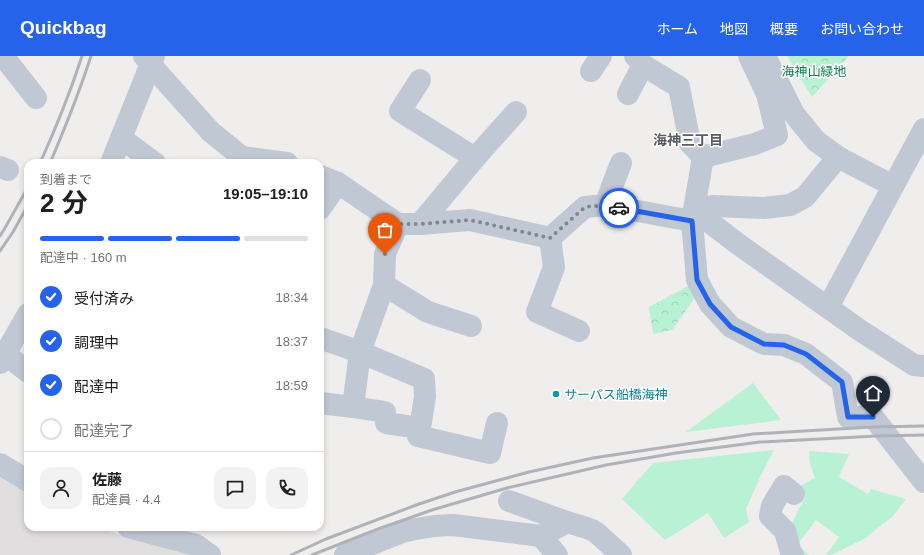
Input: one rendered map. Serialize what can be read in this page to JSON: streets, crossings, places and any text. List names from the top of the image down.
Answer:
{
  "districts": ["海神三丁目"],
  "parks": ["海神山緑地"],
  "places": ["サーパス船橋海神"],
  "page": {
    "header": "Quickbag",
    "nav": [
      "ホーム",
      "地図",
      "概要",
      "お問い合わせ"
    ],
    "heading": ["2 分", "到着まで", "19:05–19:10"],
    "panel": ["佐藤", "配達員 · 4.4"],
    "bar": "配達中 · 160 m",
    "list": [
      ["受付済み", "18:34"],
      ["調理中", "18:37"],
      ["配達中", "18:59"],
      "配達完了"
    ]
  }
}
